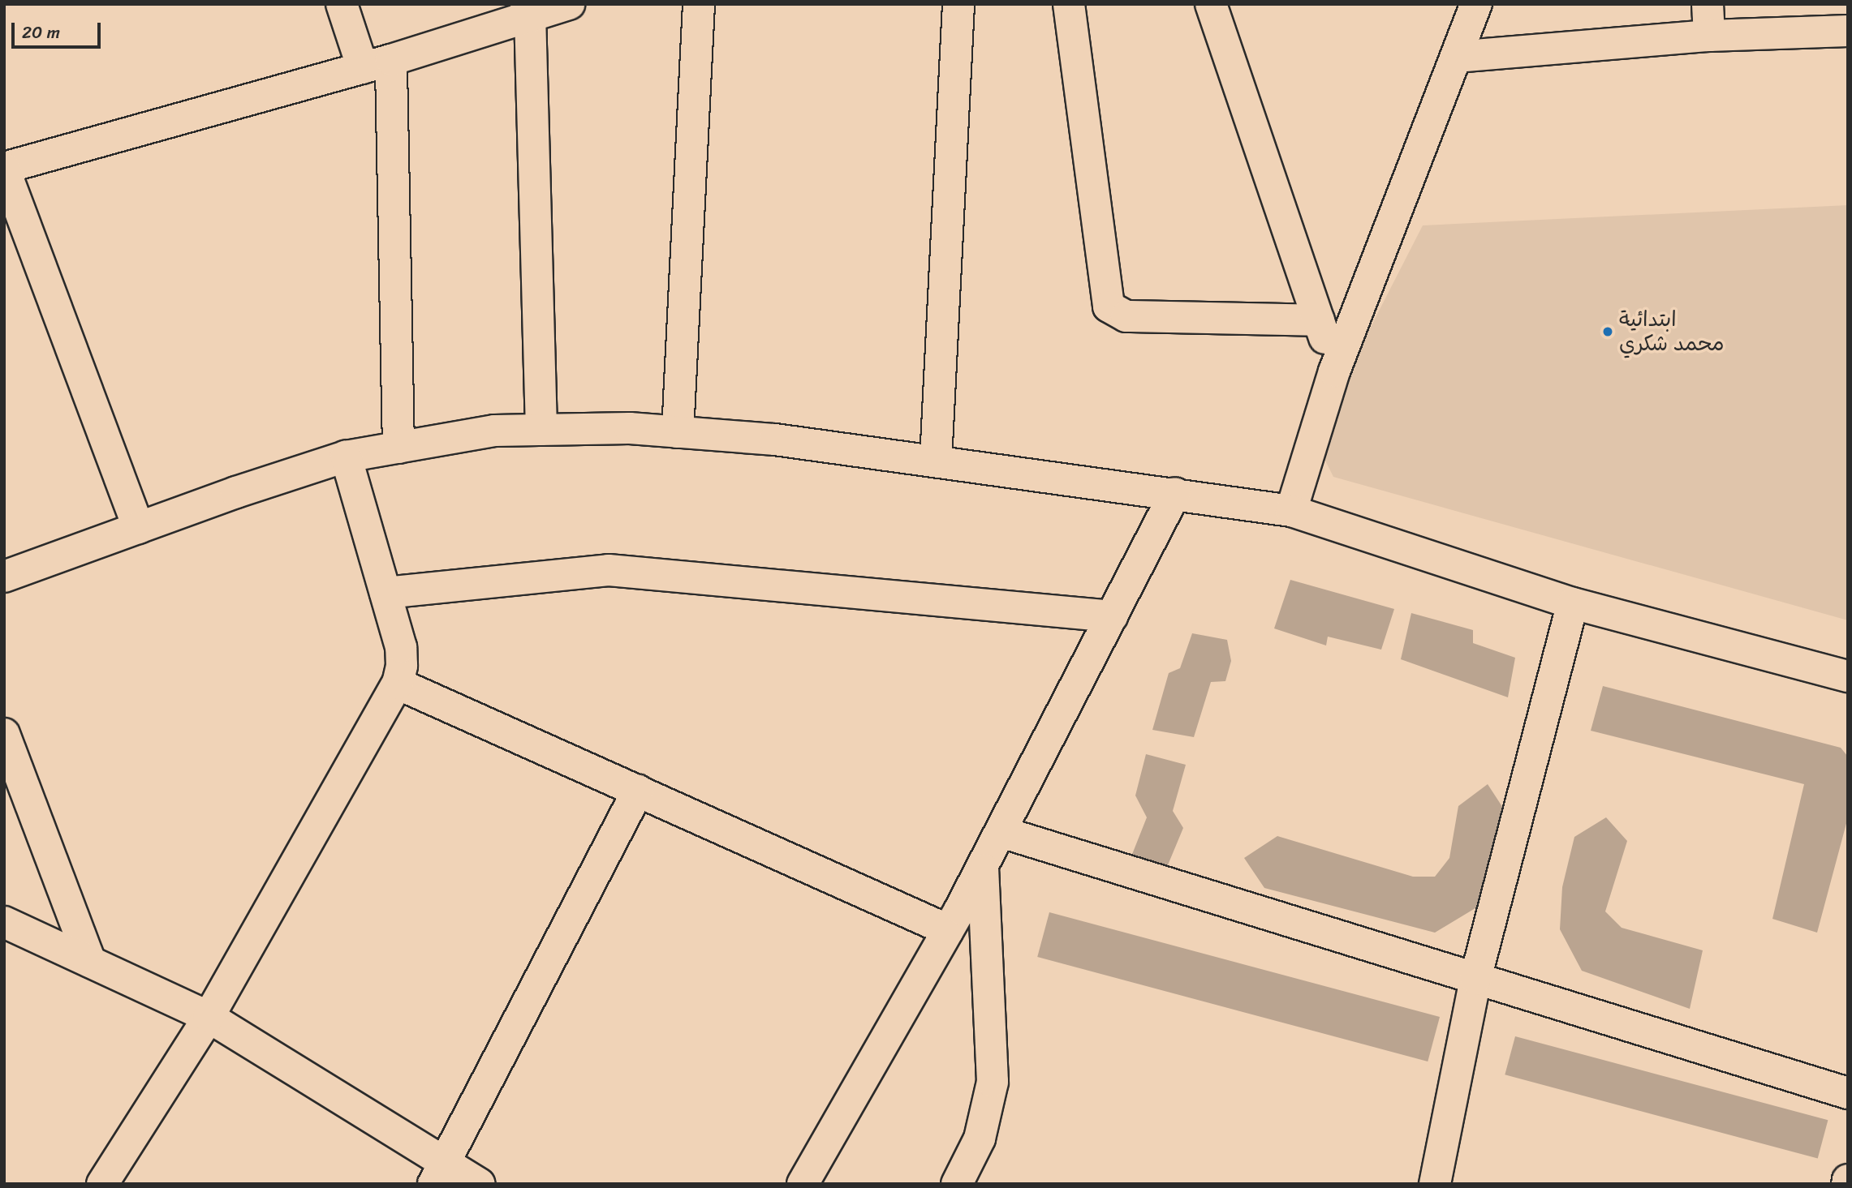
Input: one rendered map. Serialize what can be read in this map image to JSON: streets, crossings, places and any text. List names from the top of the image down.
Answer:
{
  "places": ["ابتدائية محمد شكري"],
  "scale_bar": "20 m"
}
